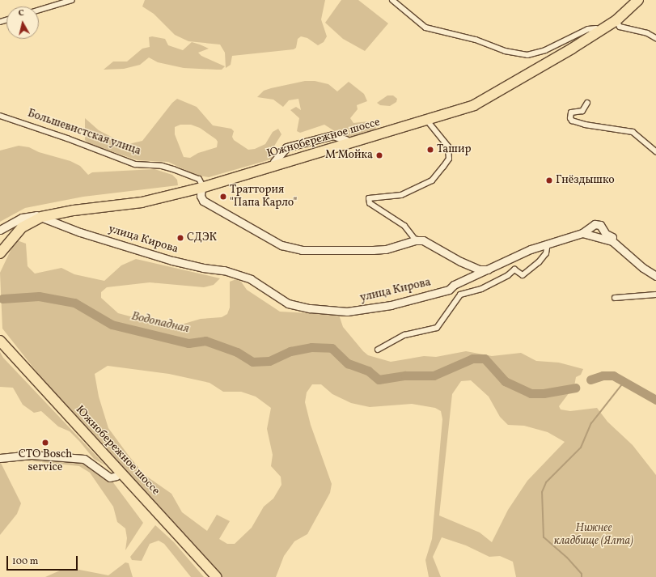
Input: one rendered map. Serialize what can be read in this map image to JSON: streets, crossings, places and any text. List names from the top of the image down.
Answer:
{
  "streets": {
    "highway": ["Южнобережное шоссе"],
    "main road": ["улица Кирова"],
    "street": ["Большевистская улица"]
  },
  "crossings": [
    ["Большевистская улица", "Южнобережное шоссе"],
    ["Южнобережное шоссе", "улица Кирова"]
  ],
  "water": ["Водопадная"],
  "parks": ["Нижнее кладбище (Ялта)"],
  "places": [
    "Ташир",
    "М Мойка",
    "Гнёздышко",
    "Траттория \"Папа Карло\"",
    "СДЭК",
    "СТО Bosch service"
  ],
  "scale_bar": "100 m",
  "north": "top"
}
